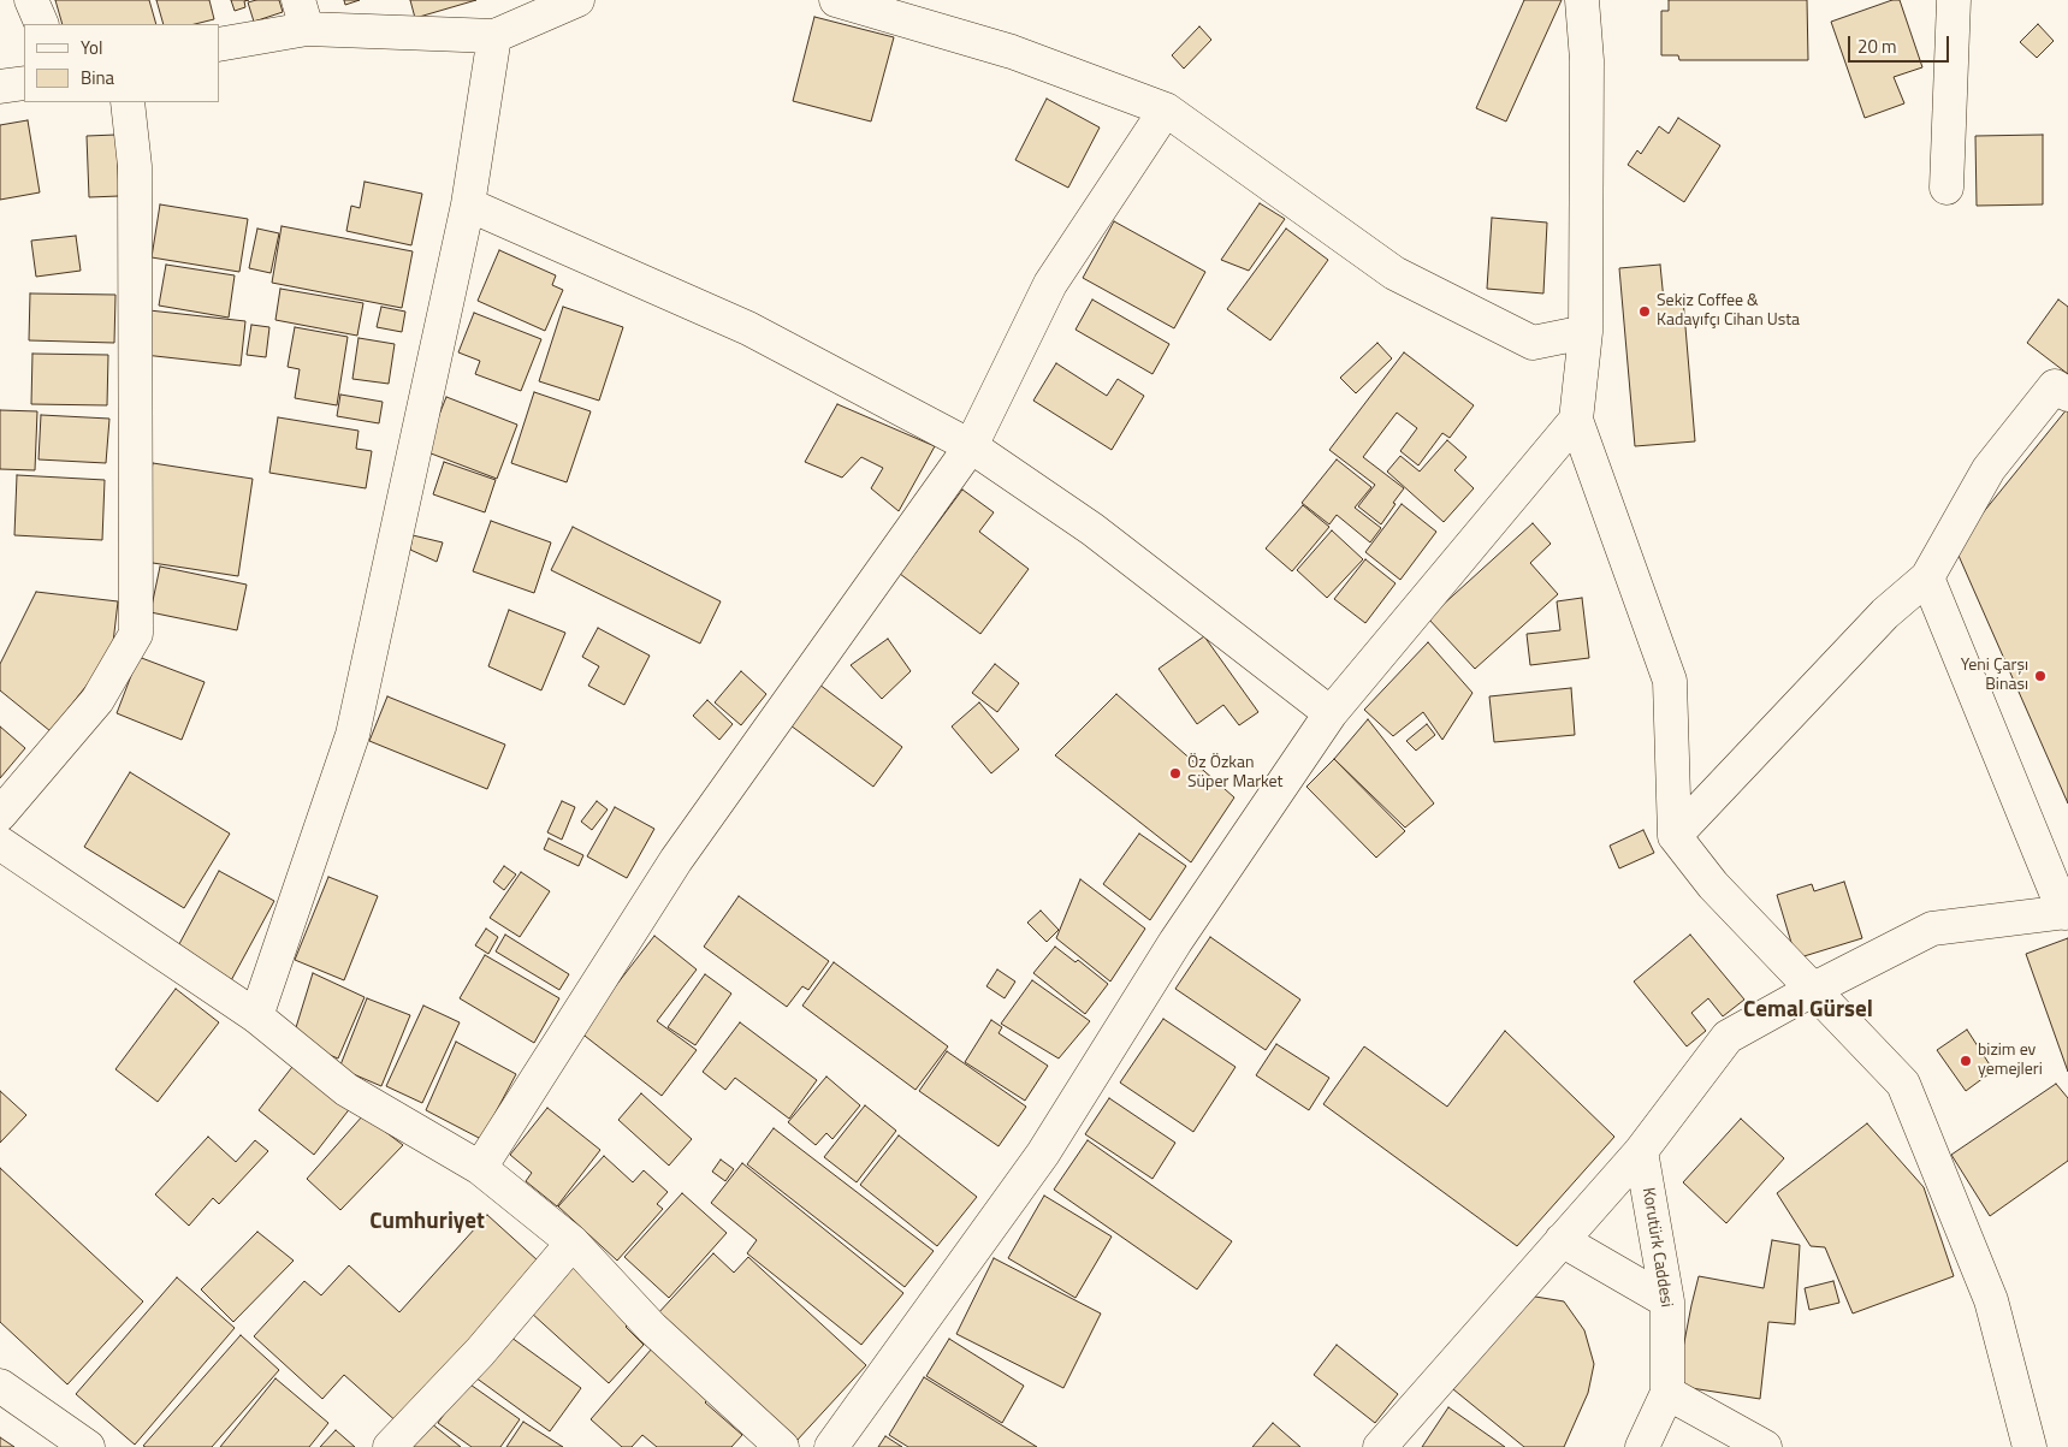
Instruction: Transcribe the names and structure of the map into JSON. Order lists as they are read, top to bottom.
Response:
{
  "streets": {
    "street": ["Korutürk Caddesi"]
  },
  "districts": ["Cemal Gürsel", "Cumhuriyet"],
  "places": [
    "Sekiz Coffee & Kadayıfçı Cihan Usta",
    "Yeni Çarşı Binası",
    "Öz Özkan Süper Market",
    "bizim ev yemejleri"
  ],
  "legend": ["Yol", "Bina"],
  "scale_bar": "20 m"
}
